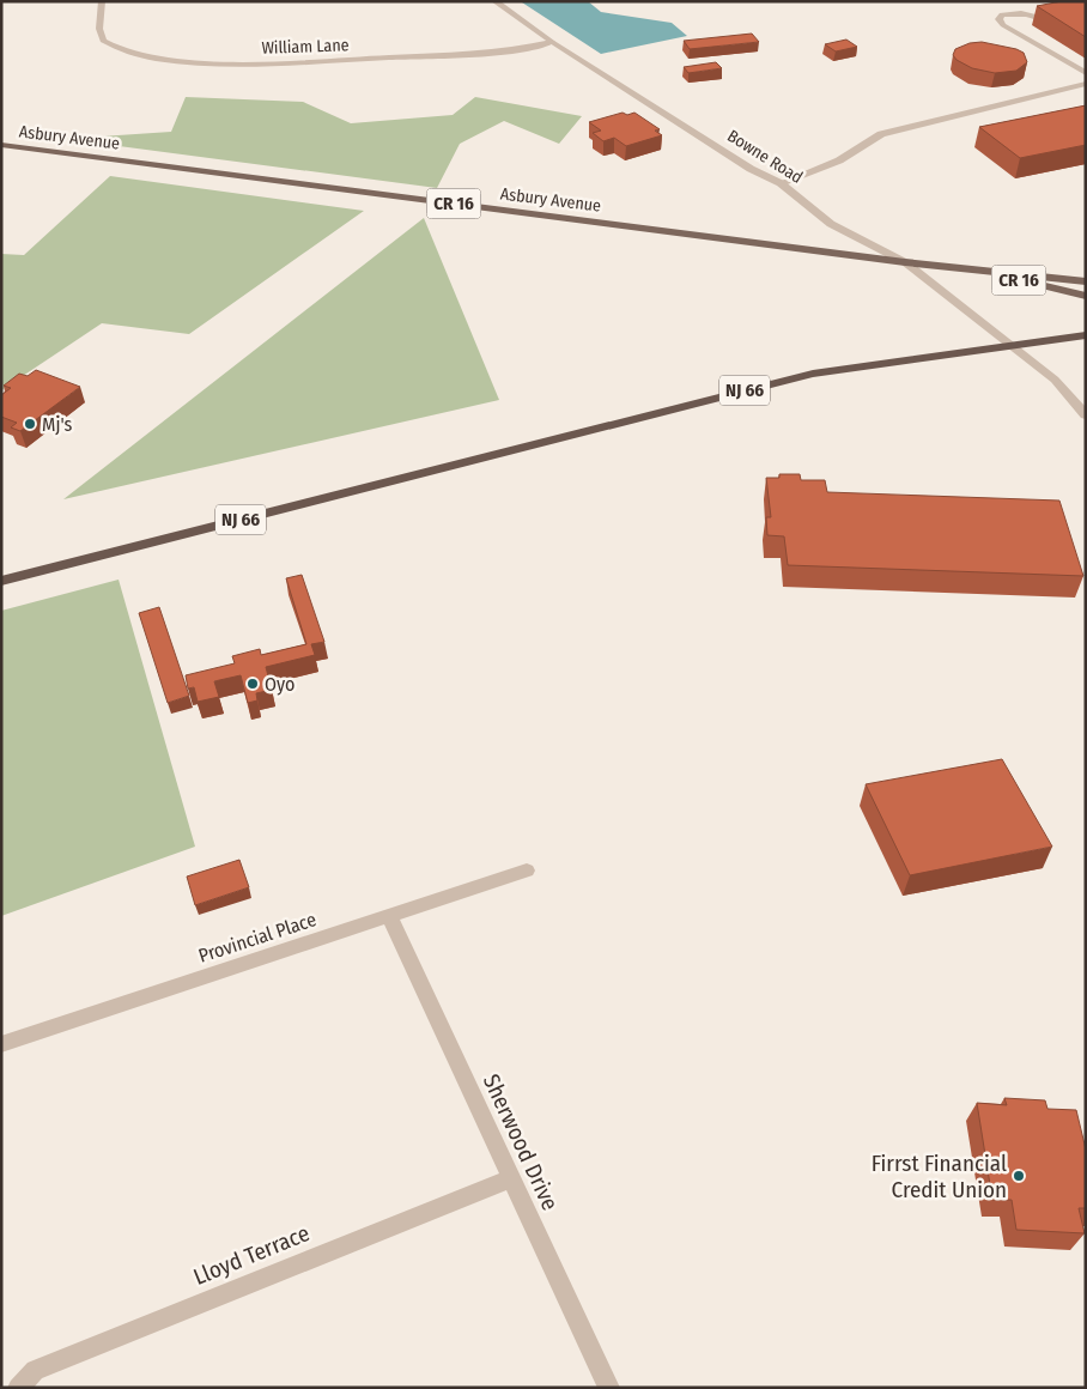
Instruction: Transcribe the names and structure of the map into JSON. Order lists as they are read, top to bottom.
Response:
{
  "streets": {
    "highway": ["NJ 66"],
    "main road": ["Asbury Avenue", "CR 16"],
    "street": [
      "William Lane",
      "Bowne Road",
      "Provincial Place",
      "Sherwood Drive",
      "Lloyd Terrace"
    ]
  },
  "crossings": [
    ["William Lane", "Bowne Road"],
    ["Asbury Avenue", "Bowne Road"],
    ["Bowne Road", "NJ 66"],
    ["Provincial Place", "Sherwood Drive"],
    ["Sherwood Drive", "Lloyd Terrace"]
  ],
  "places": ["Mj's", "Oyo", "Firrst Financial Credit Union"]
}
